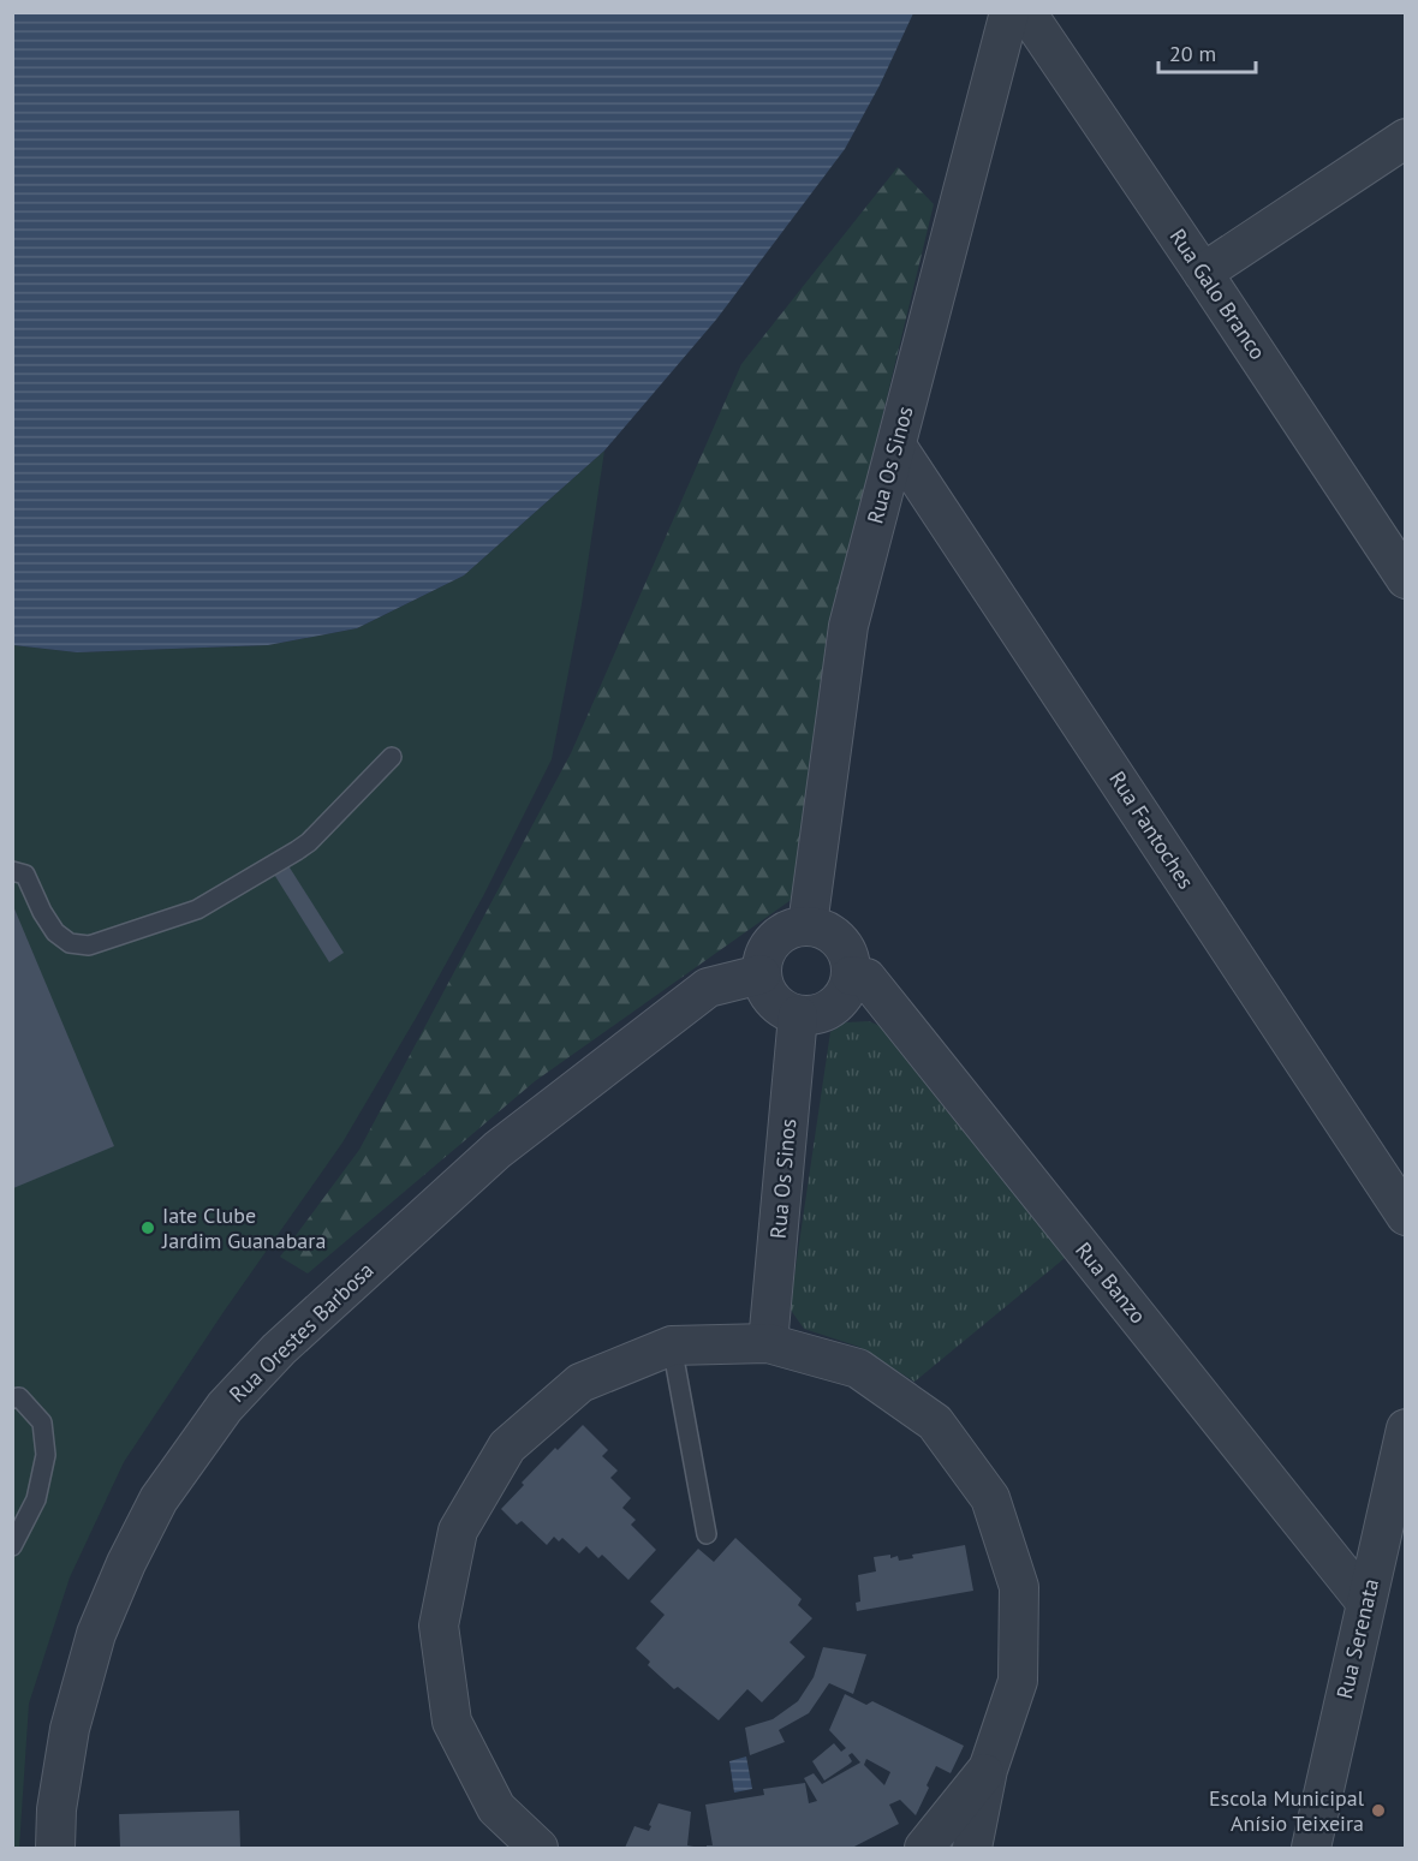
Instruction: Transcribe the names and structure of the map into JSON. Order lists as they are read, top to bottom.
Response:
{
  "streets": {
    "street": [
      "Rua Galo Branco",
      "Rua Os Sinos",
      "Rua Fantoches",
      "Rua Banzo",
      "Rua Orestes Barbosa",
      "Rua Serenata"
    ]
  },
  "crossings": [
    ["Rua Os Sinos", "Rua Fantoches"],
    ["Rua Os Sinos", "Rua Banzo"],
    ["Rua Os Sinos", "Rua Orestes Barbosa"],
    ["Rua Banzo", "Rua Orestes Barbosa"],
    ["Rua Banzo", "Rua Serenata"]
  ],
  "places": ["Iate Clube Jardim Guanabara", "Escola Municipal Anísio Teixeira"],
  "scale_bar": "20 m"
}
